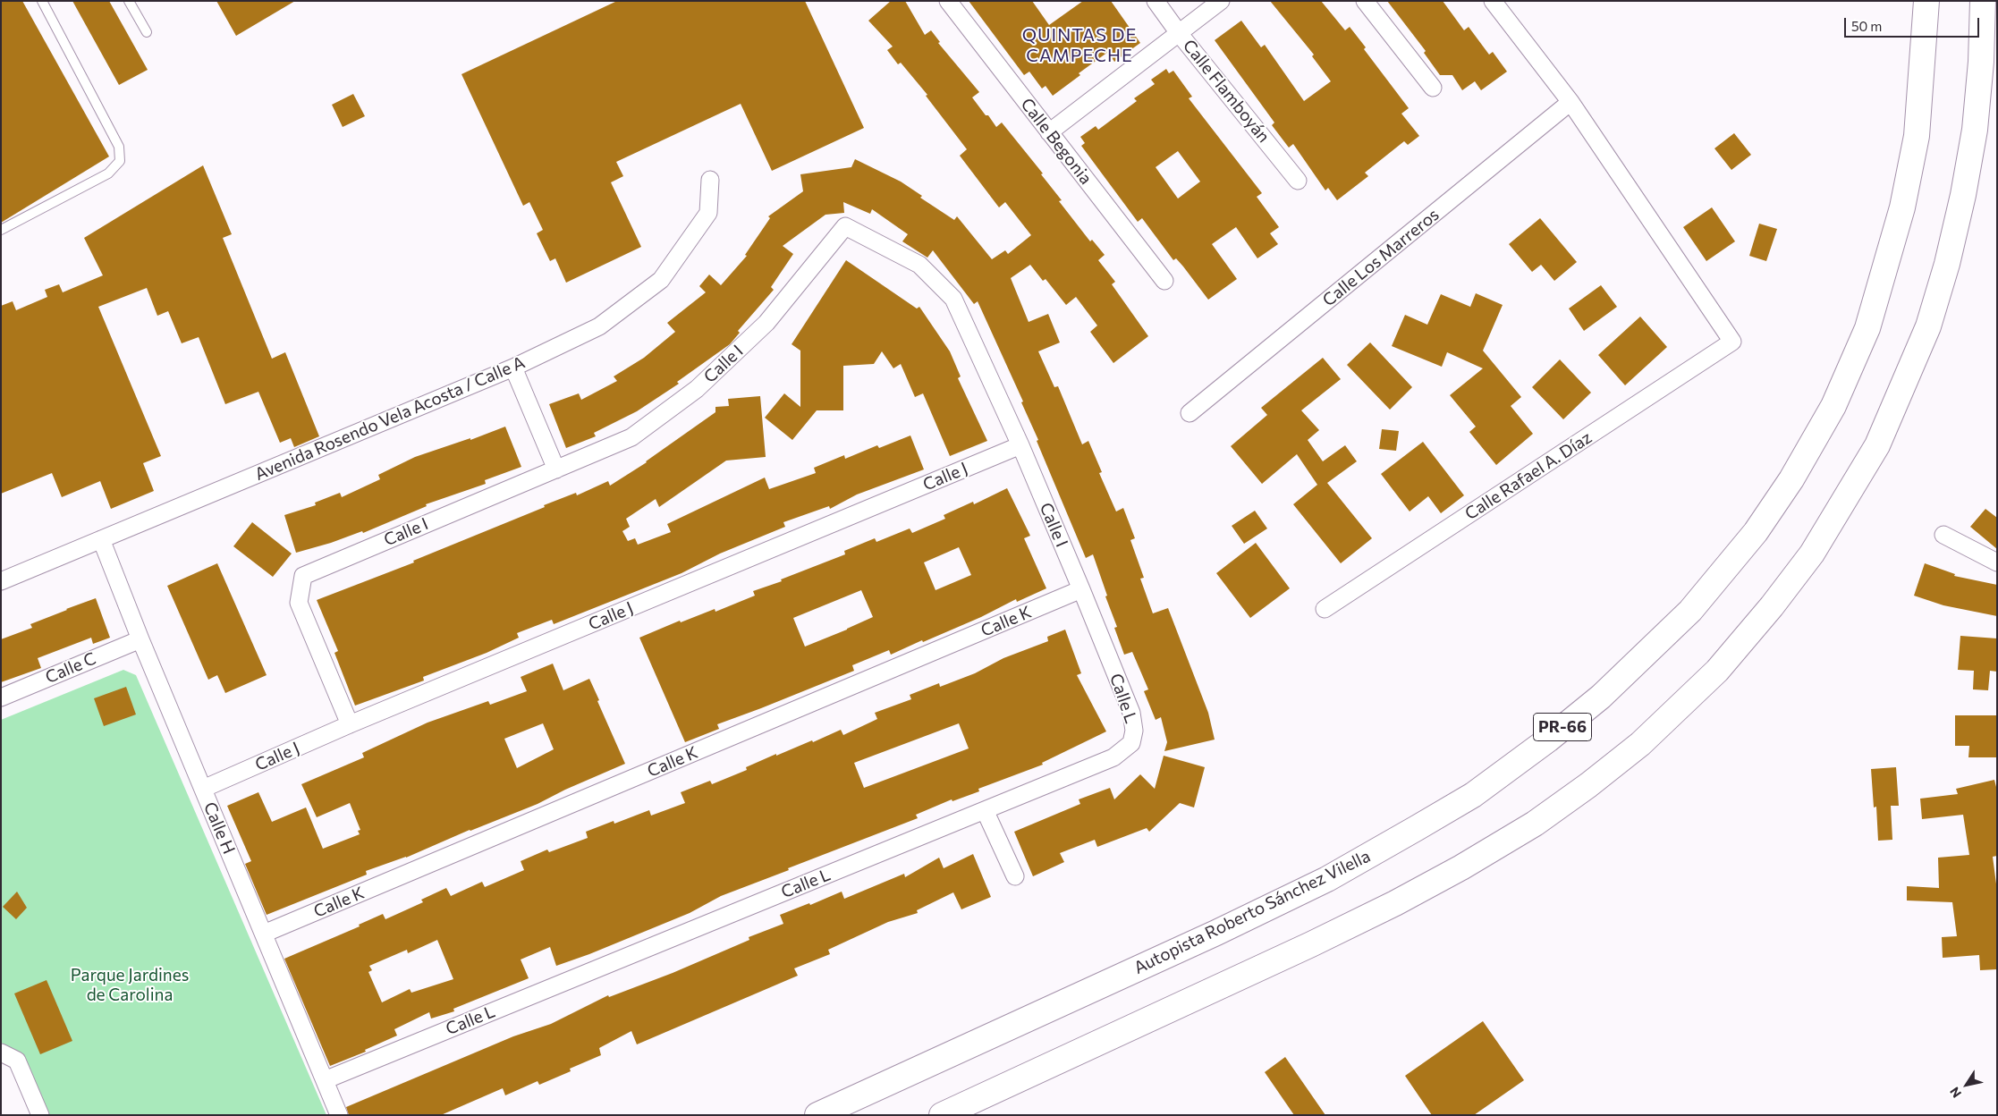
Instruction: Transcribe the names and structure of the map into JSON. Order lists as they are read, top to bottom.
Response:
{
  "streets": {
    "highway": ["PR-66", "Autopista Roberto Sánchez Vilella"],
    "street": [
      "Calle Flamboyán",
      "Calle Begonia",
      "Calle Los Marreros",
      "Calle I",
      "Avenida Rosendo Vela Acosta / Calle A",
      "Calle Rafael A. Díaz",
      "Calle J",
      "Calle K",
      "Calle C",
      "Calle L",
      "Calle H"
    ]
  },
  "crossings": [
    ["Calle Los Marreros", "Calle Rafael A. Díaz"],
    ["Calle I", "Calle J"],
    ["Calle I", "Calle K"],
    ["Calle I", "Calle L"],
    ["Avenida Rosendo Vela Acosta / Calle A", "Calle H"],
    ["Calle J", "Calle H"],
    ["Calle K", "Calle L"],
    ["Calle K", "Calle H"],
    ["Calle C", "Calle H"],
    ["Calle L", "Calle H"]
  ],
  "districts": ["QUINTAS DE CAMPECHE"],
  "parks": ["Parque Jardines de Carolina"],
  "scale_bar": "50 m",
  "north": "bottom left"
}
